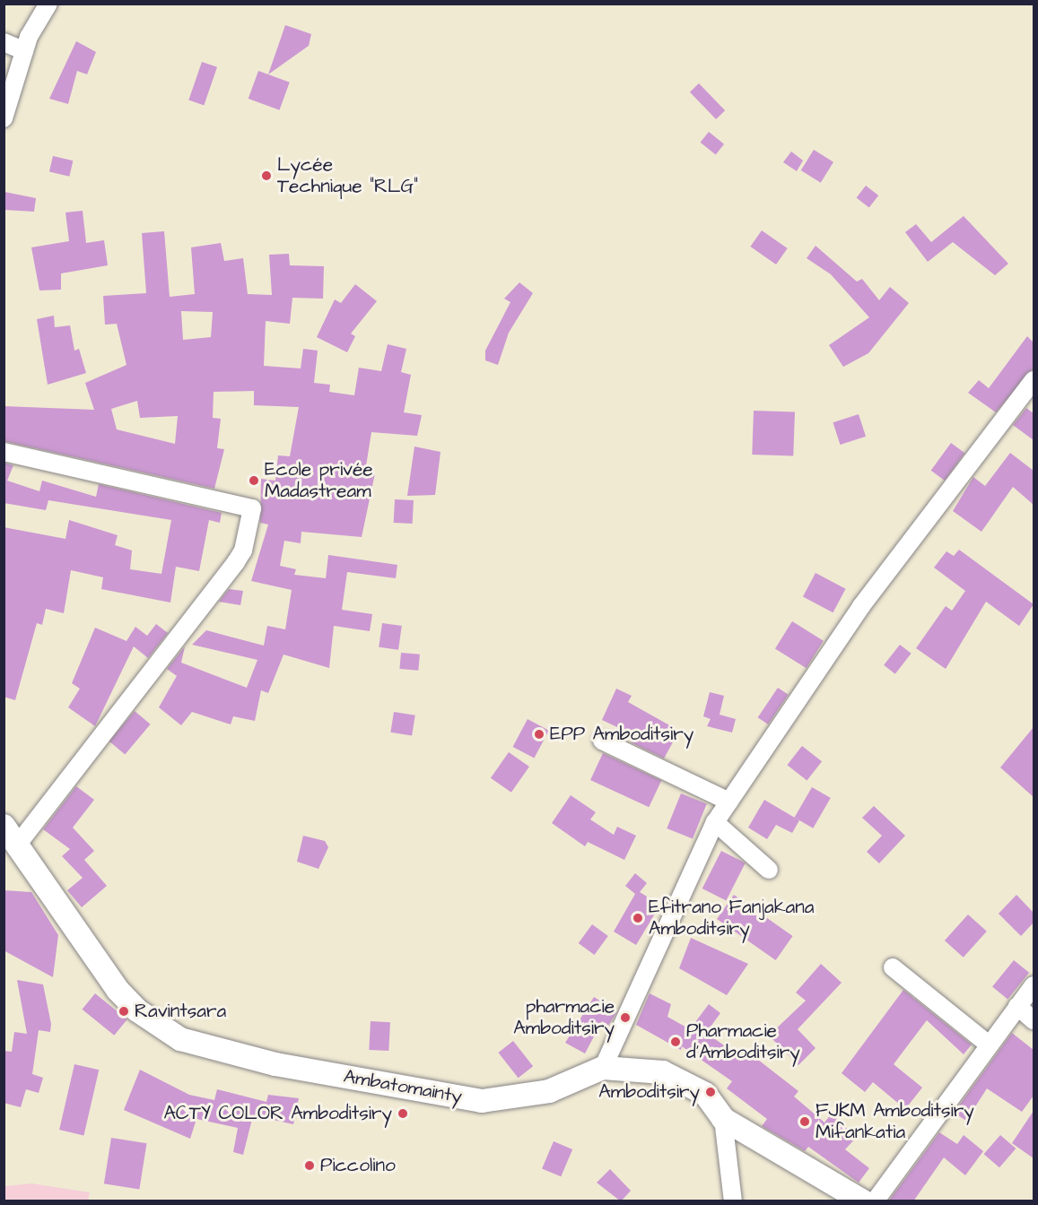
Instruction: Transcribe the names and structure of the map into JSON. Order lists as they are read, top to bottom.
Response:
{
  "streets": {
    "main road": ["Ambatomainty"]
  },
  "places": [
    "Lycée Technique \"RLG\"",
    "Ecole privée Madastream",
    "EPP Amboditsiry",
    "Efitrano Fanjakana Amboditsiry",
    "Ravintsara",
    "pharmacie Amboditsiry",
    "Pharmacie d'Amboditsiry",
    "Amboditsiry",
    "ACTY COLOR Amboditsiry",
    "FJKM Amboditsiry Mifankatia",
    "Piccolino"
  ]
}
